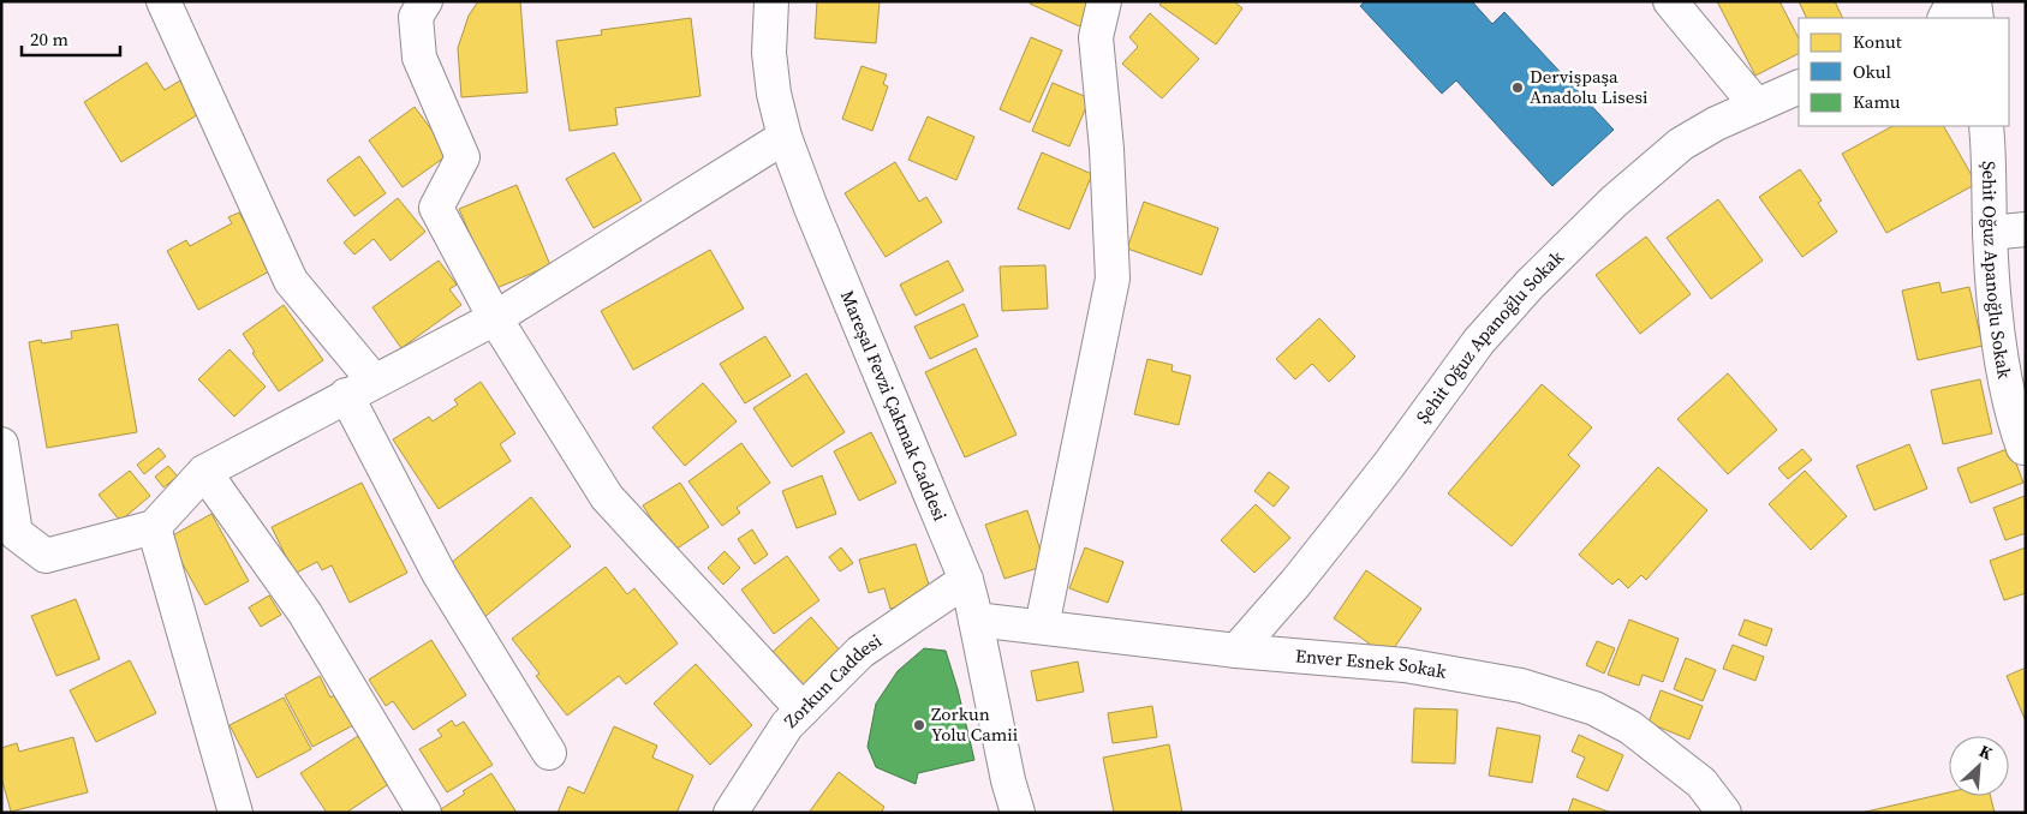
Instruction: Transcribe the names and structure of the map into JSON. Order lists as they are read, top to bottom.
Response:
{
  "streets": {
    "street": [
      "Şehit Oğuz Apanoğlu Sokak",
      "Mareşal Fevzi Çakmak Caddesi",
      "Enver Esnek Sokak",
      "Zorkun Caddesi"
    ]
  },
  "crossings": [
    ["Şehit Oğuz Apanoğlu Sokak", "Enver Esnek Sokak"],
    ["Mareşal Fevzi Çakmak Caddesi", "Enver Esnek Sokak"],
    ["Mareşal Fevzi Çakmak Caddesi", "Zorkun Caddesi"]
  ],
  "places": ["Dervişpaşa Anadolu Lisesi", "Zorkun Yolu Camii"],
  "legend": ["Konut", "Okul", "Kamu"],
  "scale_bar": "20 m",
  "north": "top right"
}
